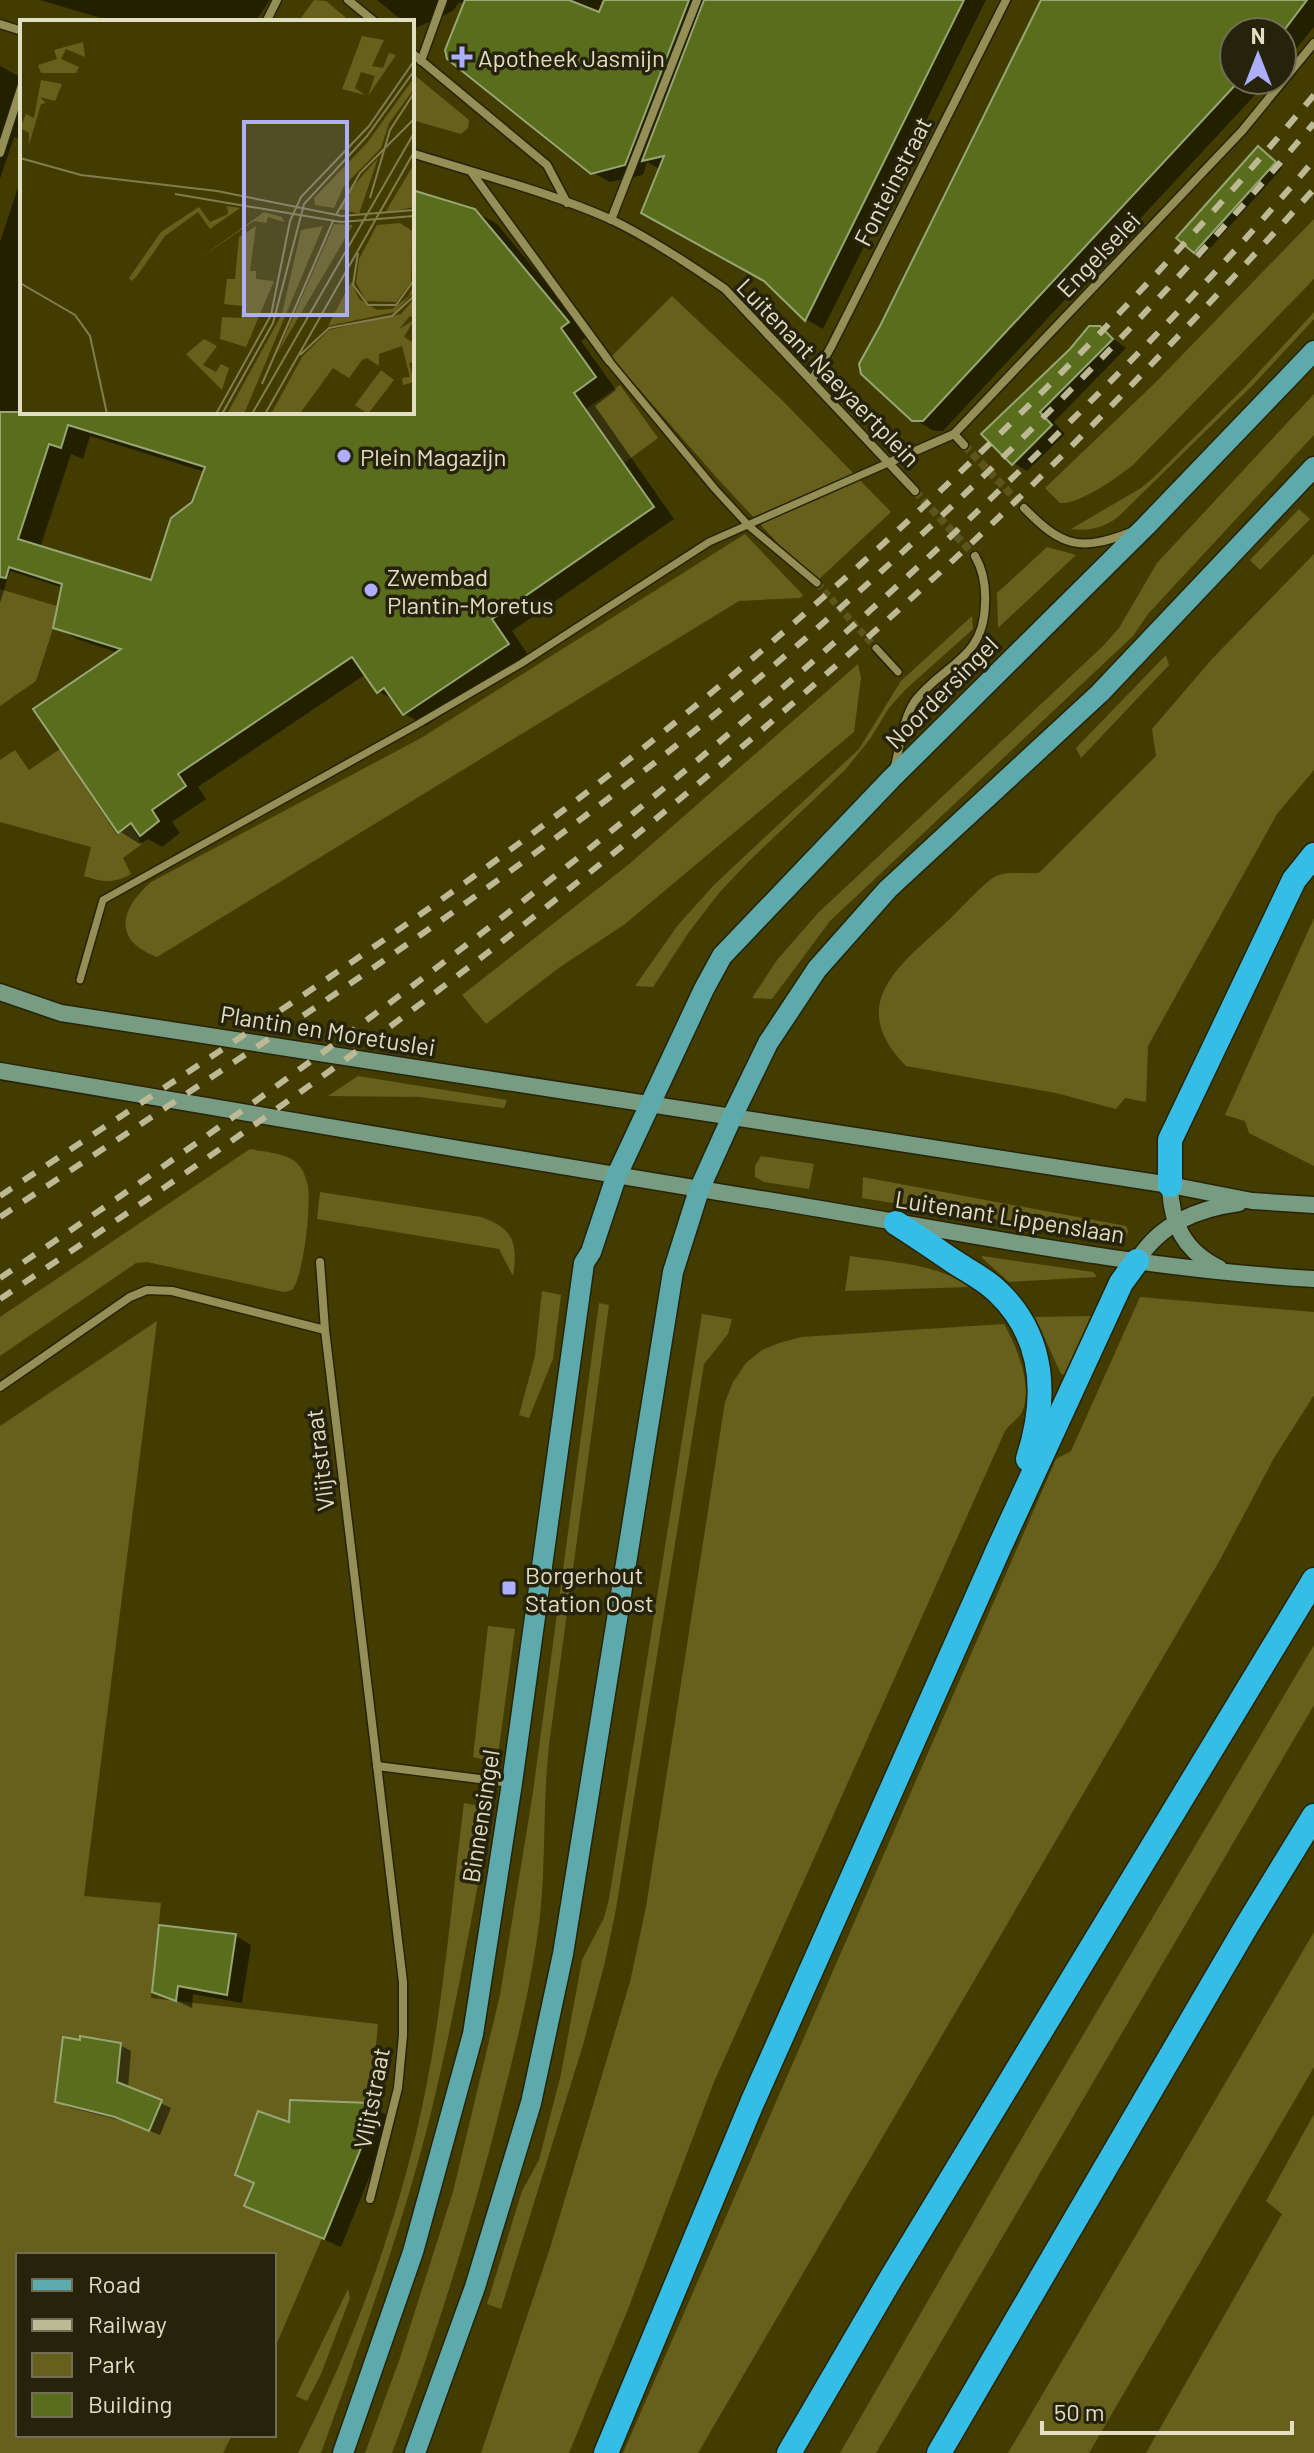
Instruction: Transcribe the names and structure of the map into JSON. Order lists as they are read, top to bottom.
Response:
{
  "streets": {
    "main road": [
      "Noordersingel",
      "Plantin en Moretuslei",
      "Luitenant Lippenslaan",
      "Binnensingel"
    ],
    "street": [
      "Fonteinstraat",
      "Engelselei",
      "Luitenant Naeyaertplein",
      "Vlijtstraat"
    ]
  },
  "crossings": [
    ["Fonteinstraat", "Luitenant Naeyaertplein"],
    ["Engelselei", "Luitenant Naeyaertplein"],
    ["Noordersingel", "Plantin en Moretuslei"],
    ["Noordersingel", "Luitenant Lippenslaan"],
    ["Noordersingel", "Binnensingel"],
    ["Luitenant Lippenslaan", "Binnensingel"]
  ],
  "places": {
    "health": ["Apotheek Jasmijn"],
    "other": ["Plein Magazijn", "Zwembad Plantin-Moretus"],
    "transit": ["Borgerhout Station Oost"]
  },
  "legend": [
    "Road",
    "Railway",
    "Park",
    "Building"
  ],
  "scale_bar": "50 m",
  "north": "top"
}
